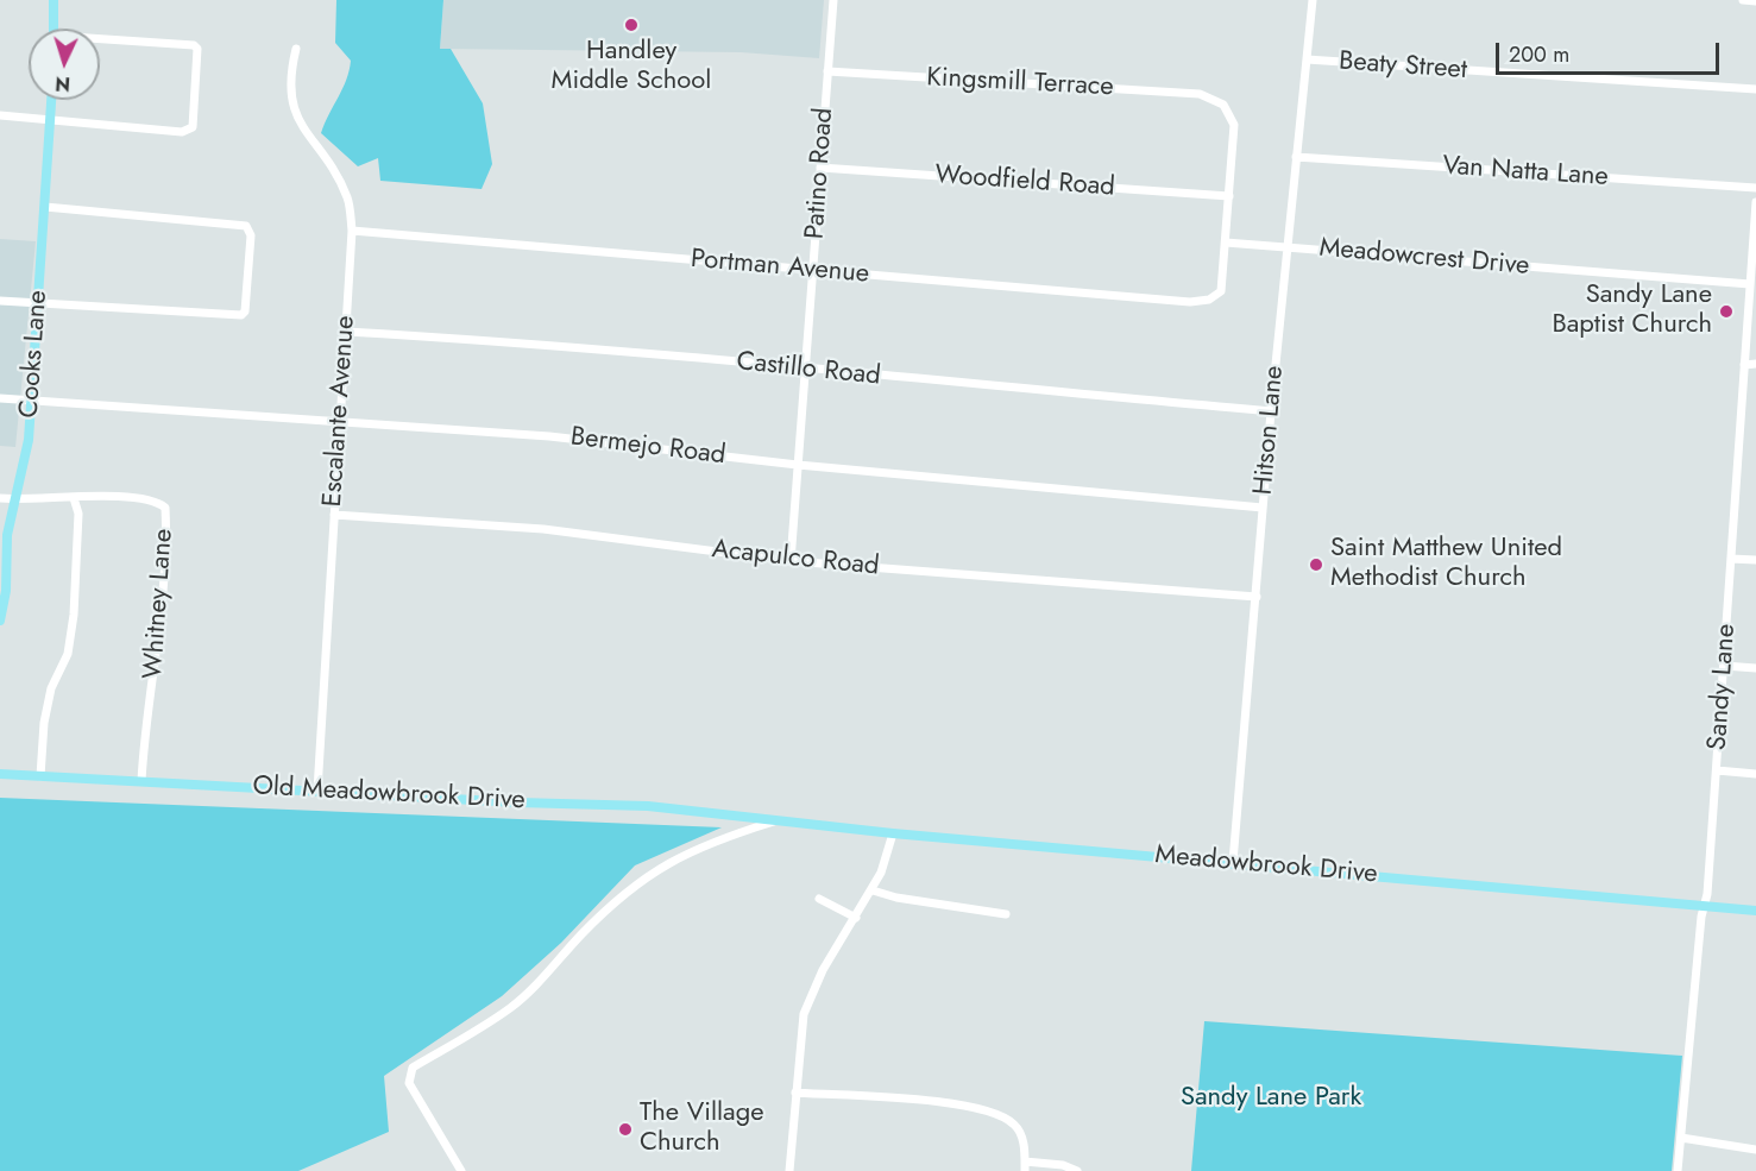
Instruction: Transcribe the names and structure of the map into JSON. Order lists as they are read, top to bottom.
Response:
{
  "streets": {
    "main road": ["Cooks Lane", "Old Meadowbrook Drive", "Meadowbrook Drive"],
    "street": [
      "Beaty Street",
      "Kingsmill Terrace",
      "Van Natta Lane",
      "Patino Road",
      "Woodfield Road",
      "Meadowcrest Drive",
      "Portman Avenue",
      "Castillo Road",
      "Escalante Avenue",
      "Hitson Lane",
      "Bermejo Road",
      "Acapulco Road",
      "Whitney Lane",
      "Sandy Lane"
    ]
  },
  "crossings": [
    ["Beaty Street", "Hitson Lane"],
    ["Kingsmill Terrace", "Patino Road"],
    ["Kingsmill Terrace", "Woodfield Road"],
    ["Van Natta Lane", "Hitson Lane"],
    ["Patino Road", "Woodfield Road"],
    ["Patino Road", "Portman Avenue"],
    ["Patino Road", "Castillo Road"],
    ["Patino Road", "Bermejo Road"],
    ["Patino Road", "Acapulco Road"],
    ["Meadowcrest Drive", "Portman Avenue"],
    ["Meadowcrest Drive", "Hitson Lane"],
    ["Meadowcrest Drive", "Sandy Lane"],
    ["Portman Avenue", "Escalante Avenue"],
    ["Cooks Lane", "Bermejo Road"],
    ["Cooks Lane", "Whitney Lane"],
    ["Castillo Road", "Escalante Avenue"],
    ["Castillo Road", "Hitson Lane"],
    ["Escalante Avenue", "Bermejo Road"],
    ["Escalante Avenue", "Acapulco Road"],
    ["Escalante Avenue", "Old Meadowbrook Drive"],
    ["Hitson Lane", "Bermejo Road"],
    ["Hitson Lane", "Acapulco Road"],
    ["Hitson Lane", "Meadowbrook Drive"],
    ["Whitney Lane", "Old Meadowbrook Drive"],
    ["Sandy Lane", "Meadowbrook Drive"],
    ["Old Meadowbrook Drive", "Meadowbrook Drive"]
  ],
  "parks": ["Sandy Lane Park"],
  "places": [
    "Handley Middle School",
    "Sandy Lane Baptist Church",
    "Saint Matthew United Methodist Church",
    "The Village Church"
  ],
  "scale_bar": "200 m",
  "north": "bottom"
}
